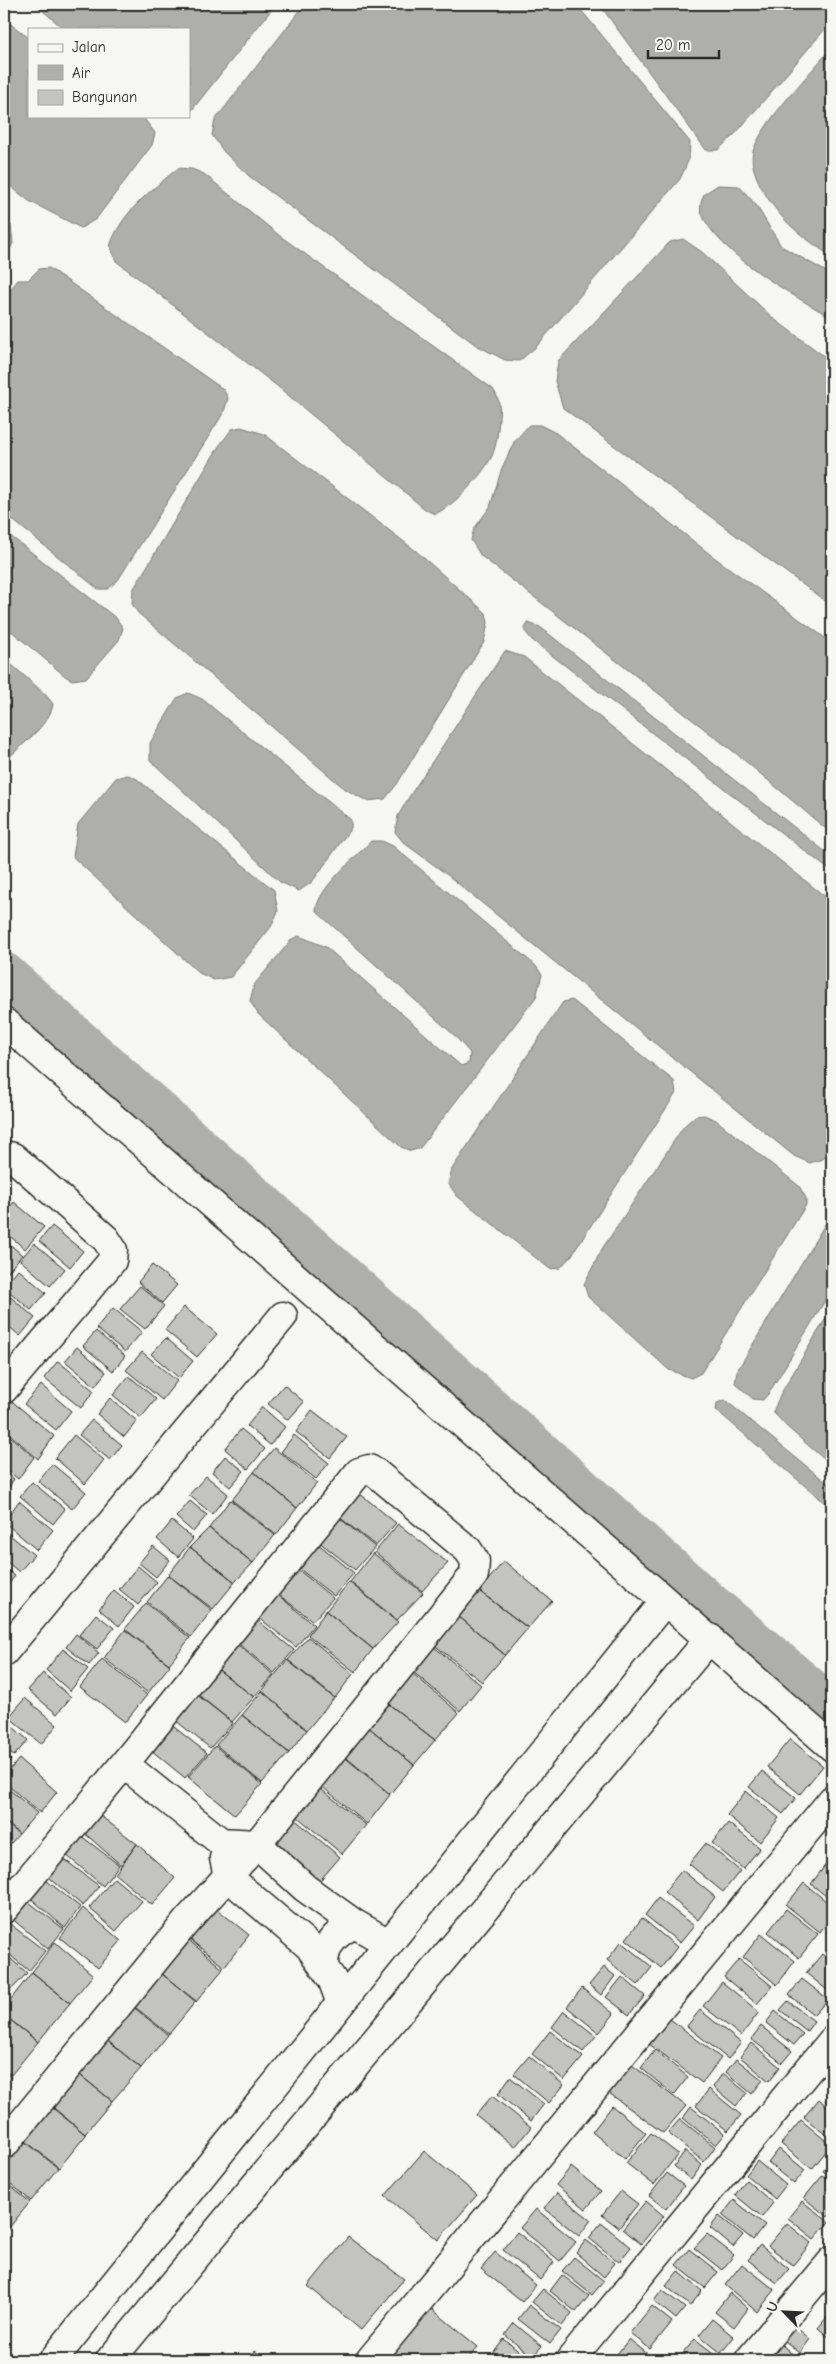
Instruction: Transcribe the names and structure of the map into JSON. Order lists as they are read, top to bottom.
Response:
{
  "legend": ["Jalan", "Air", "Bangunan"],
  "scale_bar": "20 m",
  "north": "top left"
}
